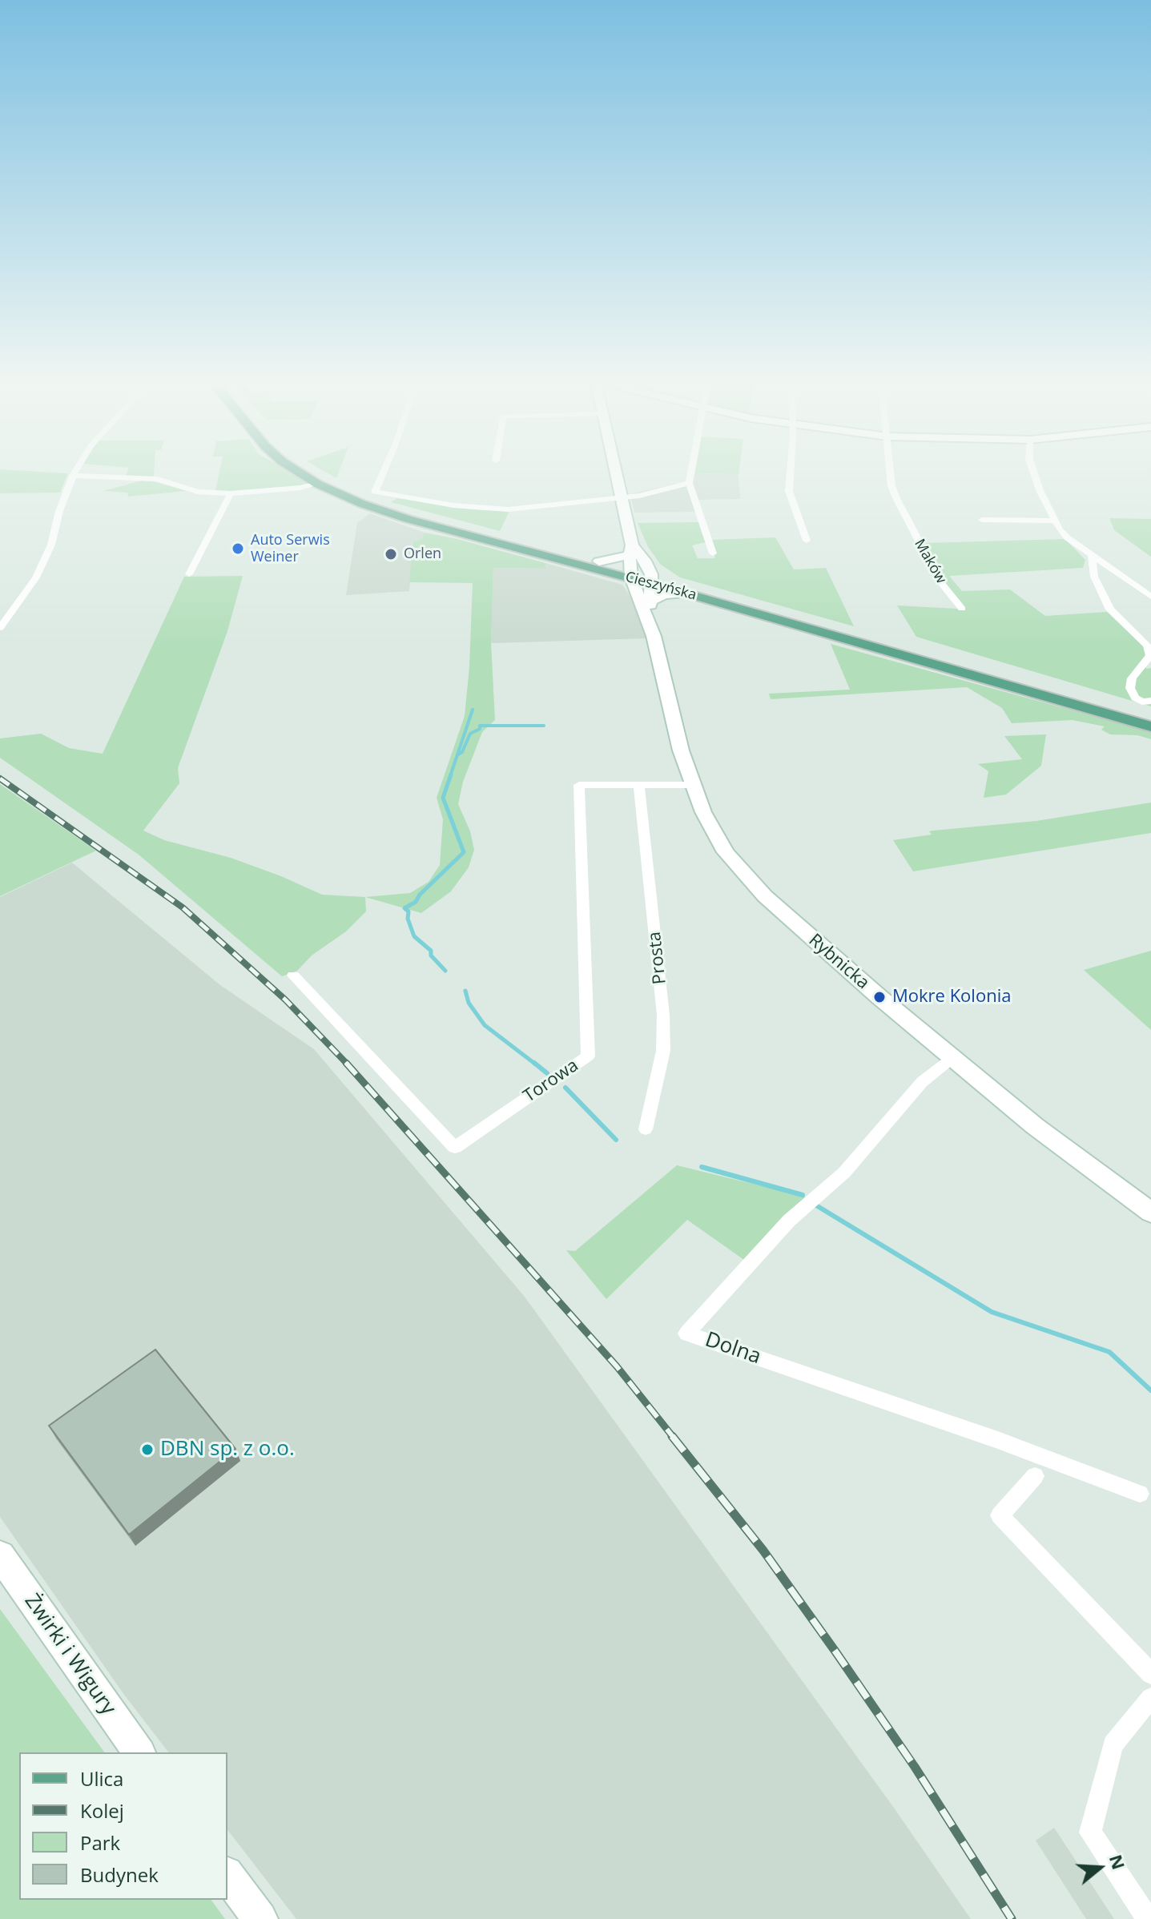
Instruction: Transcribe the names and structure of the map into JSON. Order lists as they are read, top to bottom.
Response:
{
  "streets": {
    "main road": ["Cieszyńska"],
    "street": [
      "Maków",
      "Prosta",
      "Rybnicka",
      "Torowa",
      "Dolna",
      "Żwirki i Wigury"
    ]
  },
  "crossings": [
    ["Cieszyńska", "Rybnicka"],
    ["Prosta", "Torowa"],
    ["Rybnicka", "Torowa"],
    ["Rybnicka", "Dolna"]
  ],
  "places": [
    "Auto Serwis Weiner",
    "Orlen",
    "Mokre Kolonia",
    "DBN sp. z o.o."
  ],
  "legend": [
    "Ulica",
    "Kolej",
    "Park",
    "Budynek"
  ],
  "north": "right"
}
